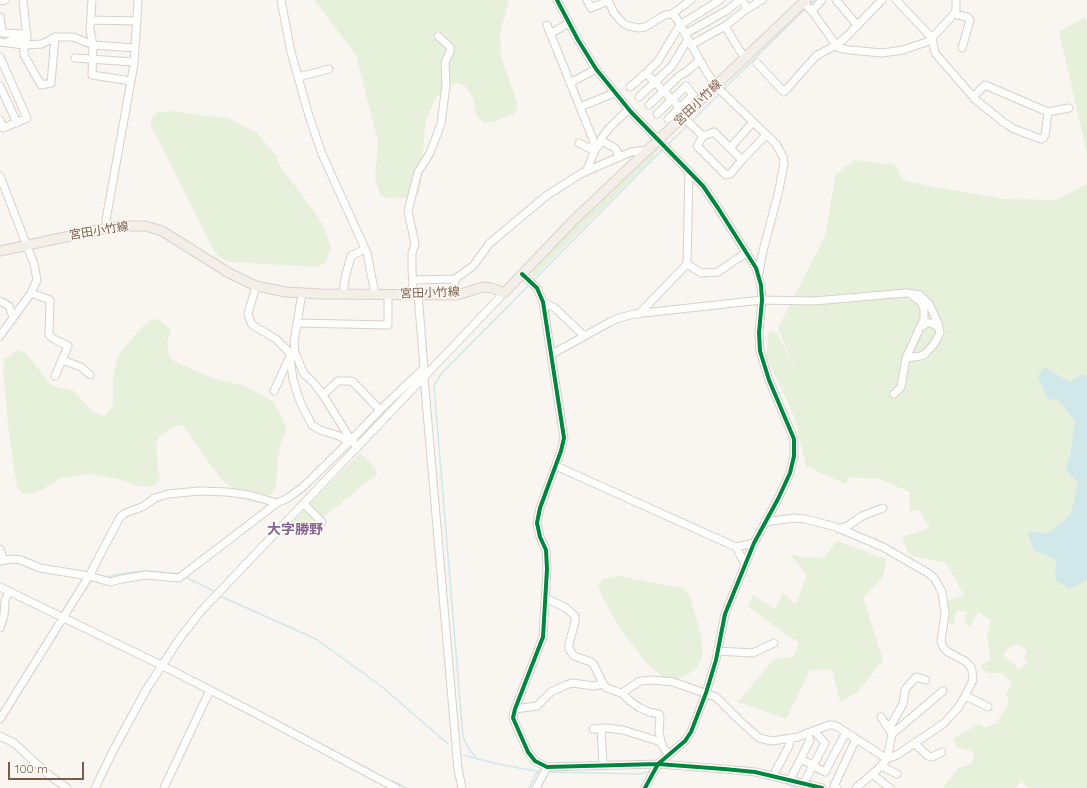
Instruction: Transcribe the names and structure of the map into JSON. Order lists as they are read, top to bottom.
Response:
{
  "streets": {
    "main road": ["宮田小竹線"]
  },
  "districts": ["大字勝野"],
  "scale_bar": "100 m"
}
